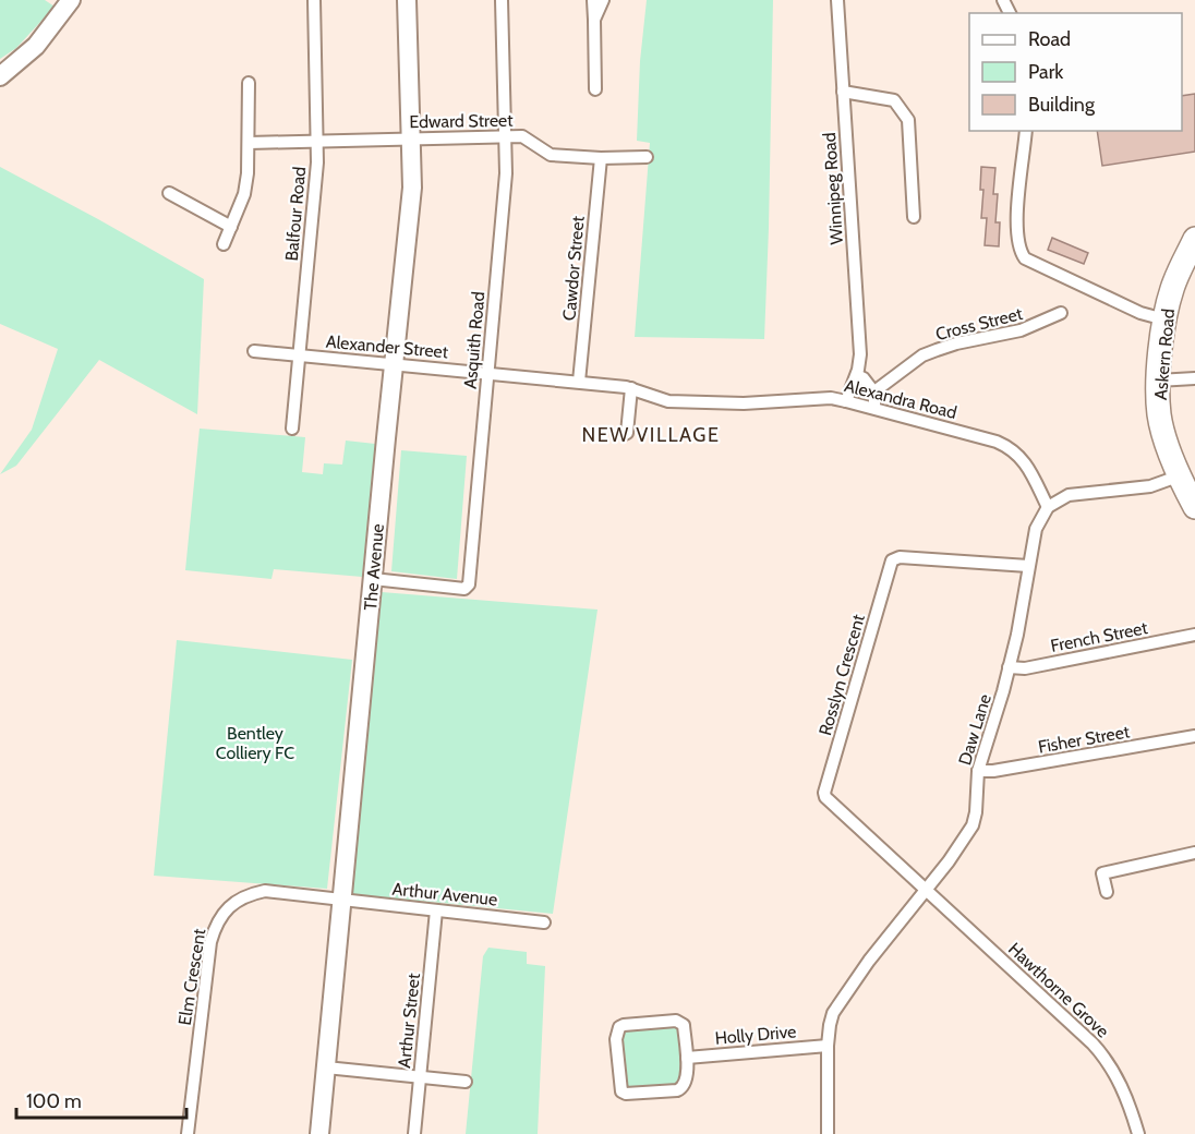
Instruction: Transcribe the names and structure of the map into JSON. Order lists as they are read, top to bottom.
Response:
{
  "streets": {
    "highway": ["Askern Road"],
    "street": [
      "Edward Street",
      "Winnipeg Road",
      "Balfour Road",
      "Cawdor Street",
      "Cross Street",
      "Asquith Road",
      "Alexander Street",
      "Alexandra Road",
      "The Avenue",
      "French Street",
      "Rosslyn Crescent",
      "Daw Lane",
      "Fisher Street",
      "Arthur Avenue",
      "Elm Crescent",
      "Hawthorne Grove",
      "Arthur Street",
      "Holly Drive"
    ]
  },
  "crossings": [
    ["Edward Street", "Balfour Road"],
    ["Edward Street", "Cawdor Street"],
    ["Edward Street", "Asquith Road"],
    ["Edward Street", "The Avenue"],
    ["Winnipeg Road", "Alexandra Road"],
    ["Balfour Road", "Alexander Street"],
    ["Cawdor Street", "Alexander Street"],
    ["Asquith Road", "Alexander Street"],
    ["Asquith Road", "The Avenue"],
    ["Alexander Street", "Alexandra Road"],
    ["Alexander Street", "The Avenue"],
    ["Alexandra Road", "Daw Lane"],
    ["The Avenue", "Arthur Avenue"],
    ["The Avenue", "Elm Crescent"],
    ["French Street", "Daw Lane"],
    ["Rosslyn Crescent", "Daw Lane"],
    ["Rosslyn Crescent", "Hawthorne Grove"],
    ["Daw Lane", "Fisher Street"],
    ["Daw Lane", "Hawthorne Grove"],
    ["Daw Lane", "Holly Drive"],
    ["Arthur Avenue", "Elm Crescent"],
    ["Arthur Avenue", "Arthur Street"]
  ],
  "districts": ["NEW VILLAGE"],
  "parks": ["Bentley Colliery FC"],
  "legend": ["Road", "Park", "Building"],
  "scale_bar": "100 m"
}
